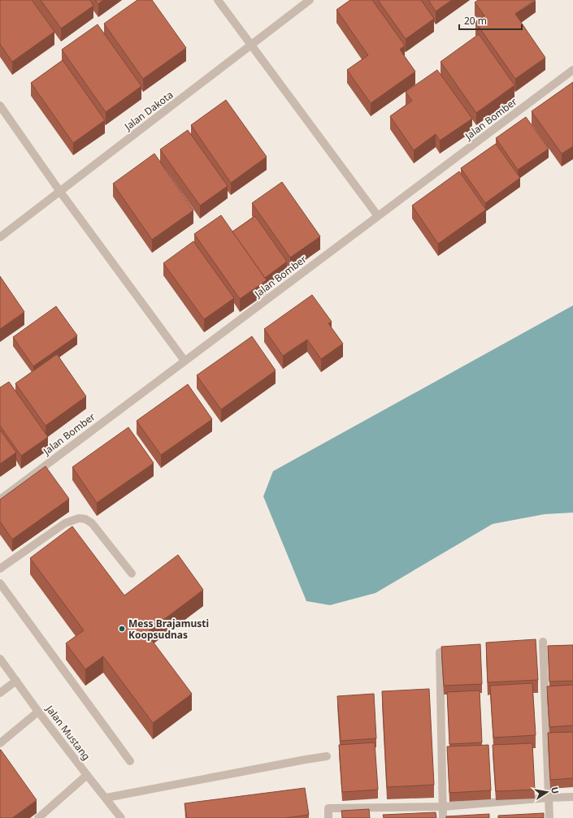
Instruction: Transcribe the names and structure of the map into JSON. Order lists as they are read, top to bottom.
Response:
{
  "streets": {
    "lane": ["Jalan Dakota", "Jalan Bomber", "Jalan Mustang"]
  },
  "places": ["Mess Brajamusti Koopsudnas"],
  "scale_bar": "20 m",
  "north": "right"
}
